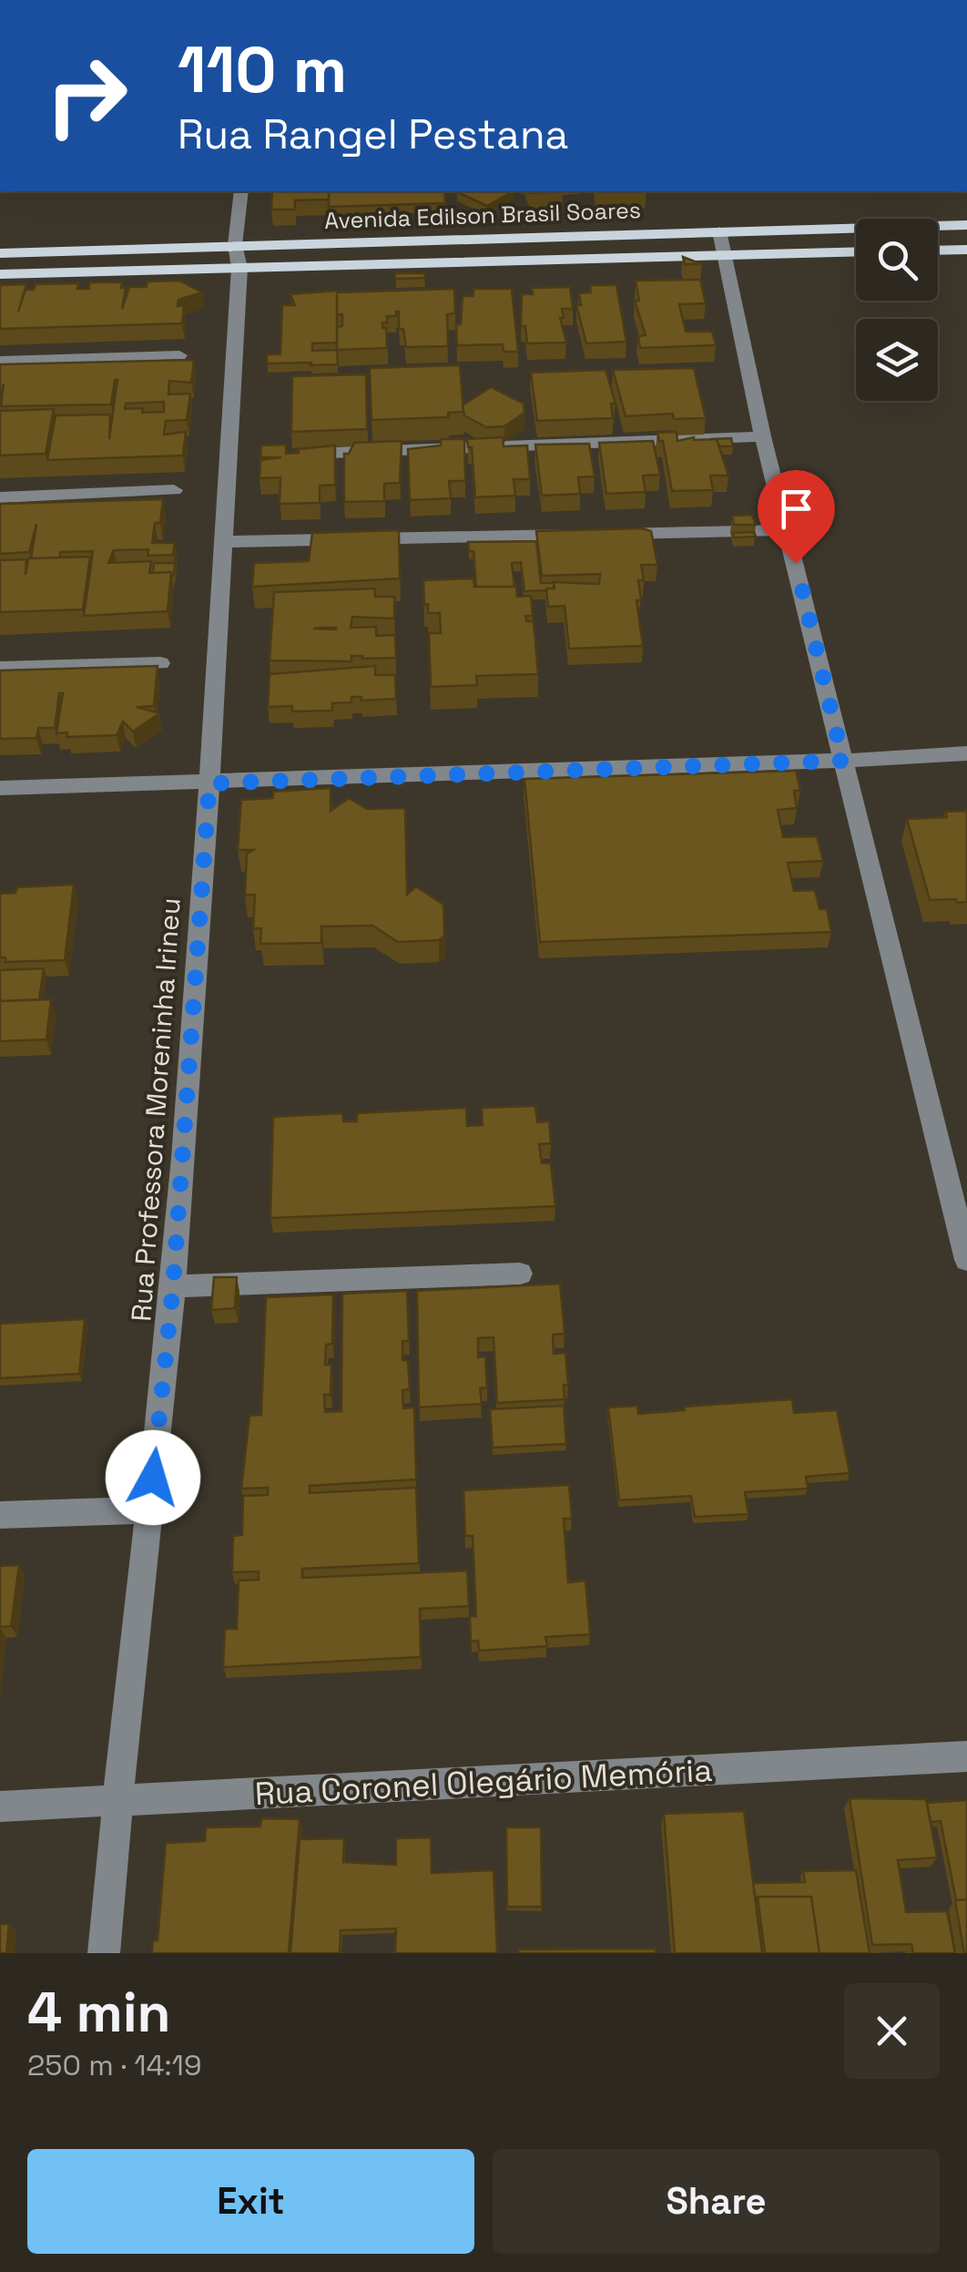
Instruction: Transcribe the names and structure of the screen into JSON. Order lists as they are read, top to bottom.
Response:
{
  "streets": {
    "main road": ["Avenida Edilson Brasil Soares"],
    "street": ["Rua Professora Moreninha Irineu", "Rua Coronel Olegário Memória"]
  },
  "crossings": [
    ["Avenida Edilson Brasil Soares", "Rua Professora Moreninha Irineu"],
    ["Rua Professora Moreninha Irineu", "Rua Coronel Olegário Memória"]
  ],
  "page": {
    "turn": ["110 m", "Rua Rangel Pestana"],
    "heading": ["4 min", "250 m · 14:19"],
    "buttons": ["Exit", "Share"]
  }
}
